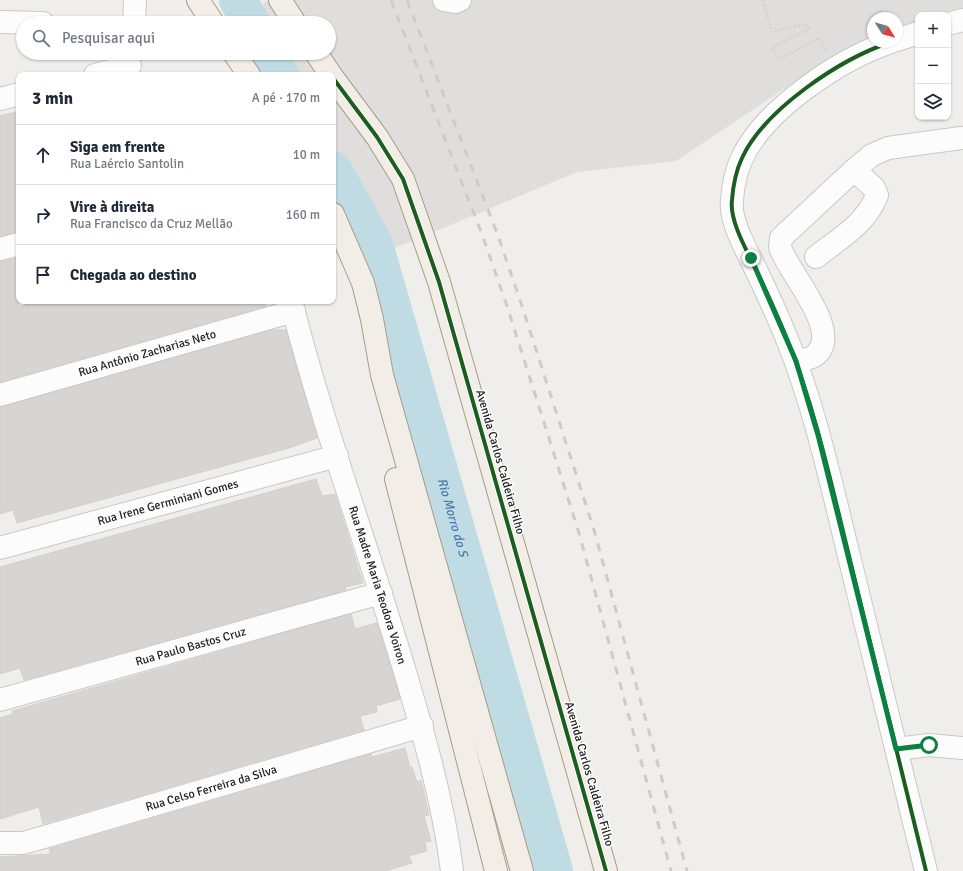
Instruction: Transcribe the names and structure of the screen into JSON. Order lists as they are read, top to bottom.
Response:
{
  "streets": {
    "main road": ["Avenida Carlos Caldeira Filho"],
    "street": [
      "Rua Antônio Zacharias Neto",
      "Rua Irene Germiniani Gomes",
      "Rua Madre Maria Teodora Voiron",
      "Rua Paulo Bastos Cruz",
      "Rua Celso Ferreira da Silva"
    ]
  },
  "crossings": [
    ["Rua Antônio Zacharias Neto", "Rua Madre Maria Teodora Voiron"],
    ["Rua Irene Germiniani Gomes", "Rua Madre Maria Teodora Voiron"],
    ["Rua Madre Maria Teodora Voiron", "Rua Paulo Bastos Cruz"],
    ["Rua Madre Maria Teodora Voiron", "Rua Celso Ferreira da Silva"]
  ],
  "water": ["Rio Morro do S"],
  "north": "bottom right",
  "page": {
    "map_buttons": ["+", "−"],
    "search": "Pesquisar aqui",
    "heading": ["3 min", "A pé · 170 m"],
    "list": [
      ["Siga em frente", "Rua Laércio Santolin", "10 m"],
      ["Vire à direita", "Rua Francisco da Cruz Mellão", "160 m"],
      "Chegada ao destino"
    ]
  }
}
